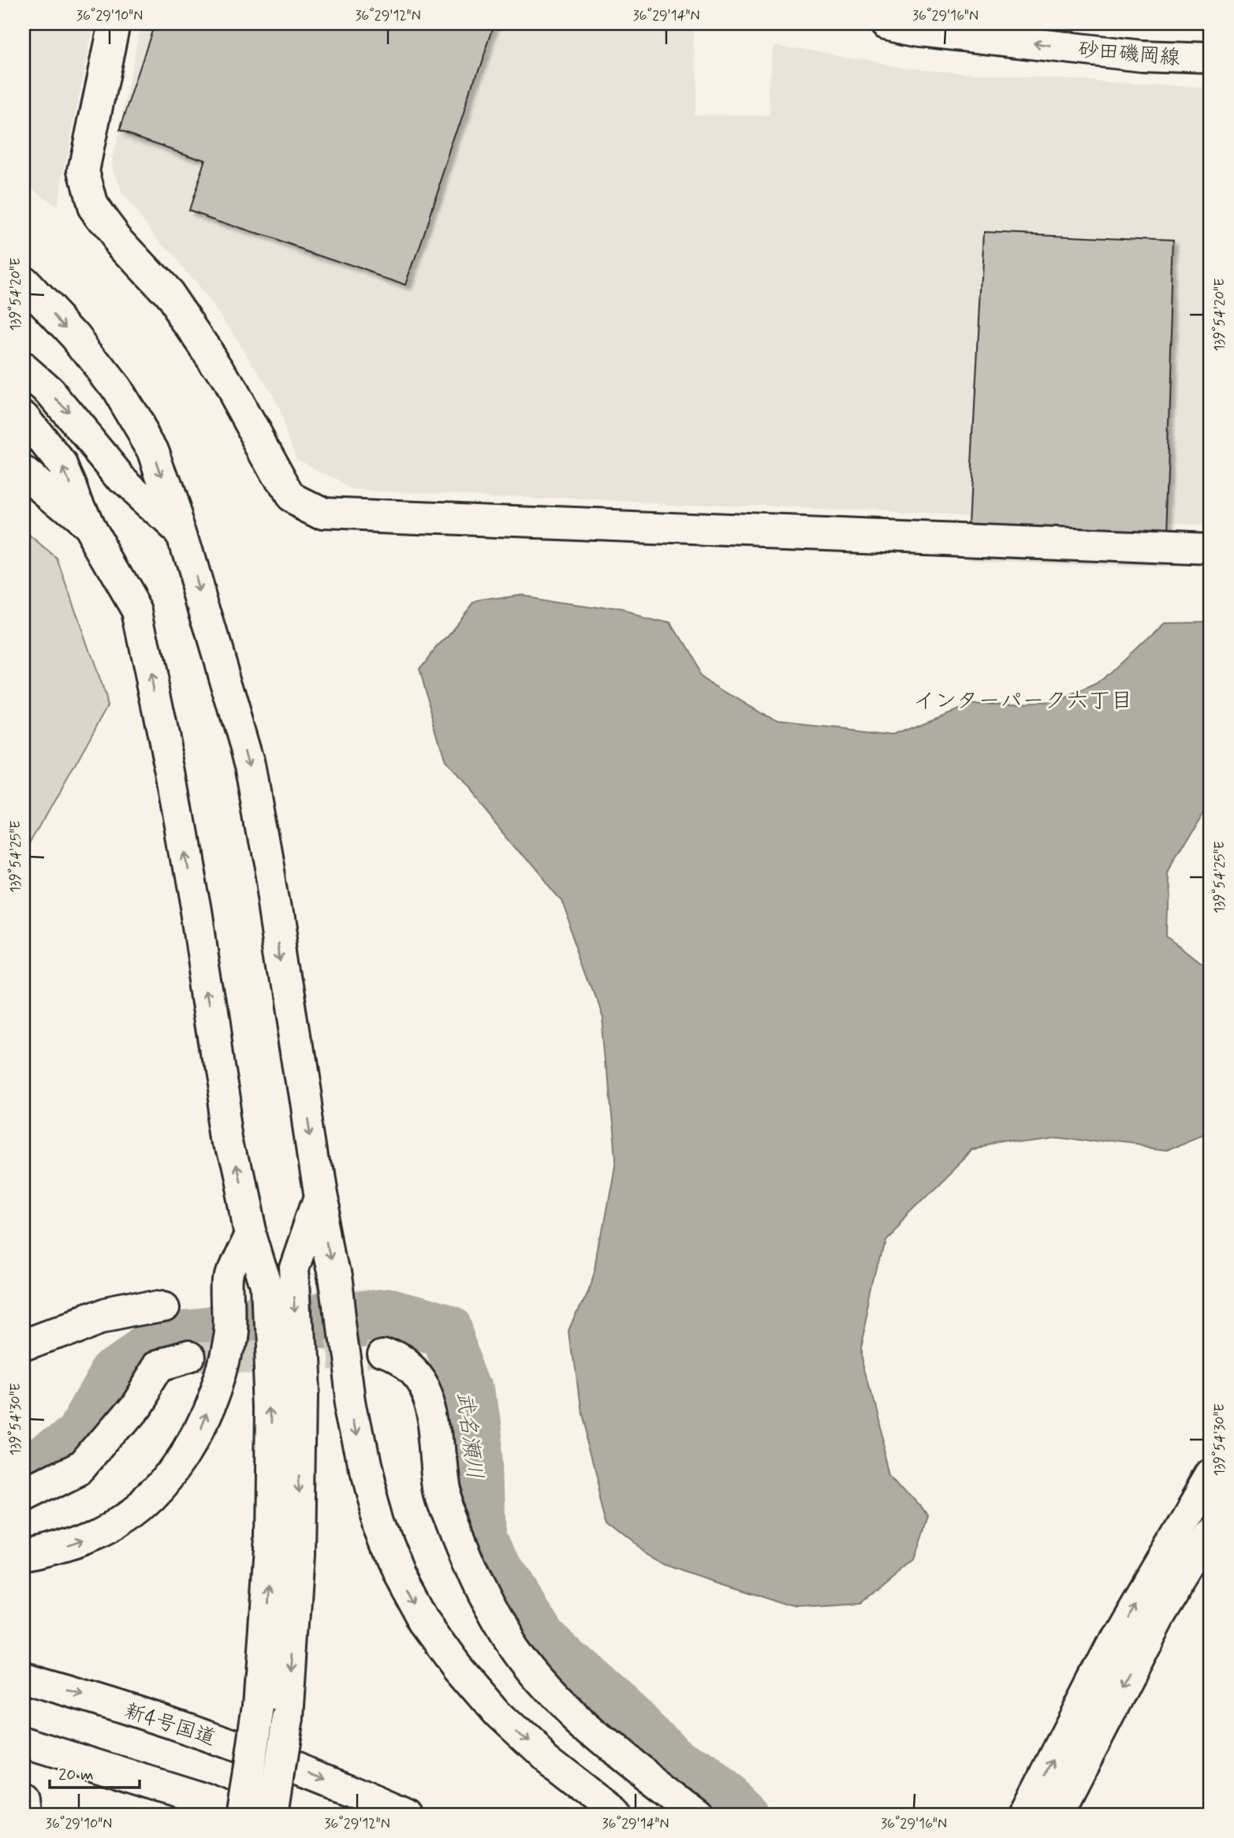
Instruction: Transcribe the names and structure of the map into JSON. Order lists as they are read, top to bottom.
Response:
{
  "streets": {
    "main road": ["砂田磯岡線", "新4号国道"]
  },
  "one_way": ["砂田磯岡線"],
  "districts": ["インターパーク六丁目"],
  "water": ["武名瀬川"],
  "scale_bar": "20 m",
  "coordinates": [
    "36°29'10\"N",
    "36°29'12\"N",
    "36°29'14\"N",
    "36°29'16\"N",
    "139°54'20\"E",
    "139°54'25\"E",
    "139°54'30\"E"
  ]
}
